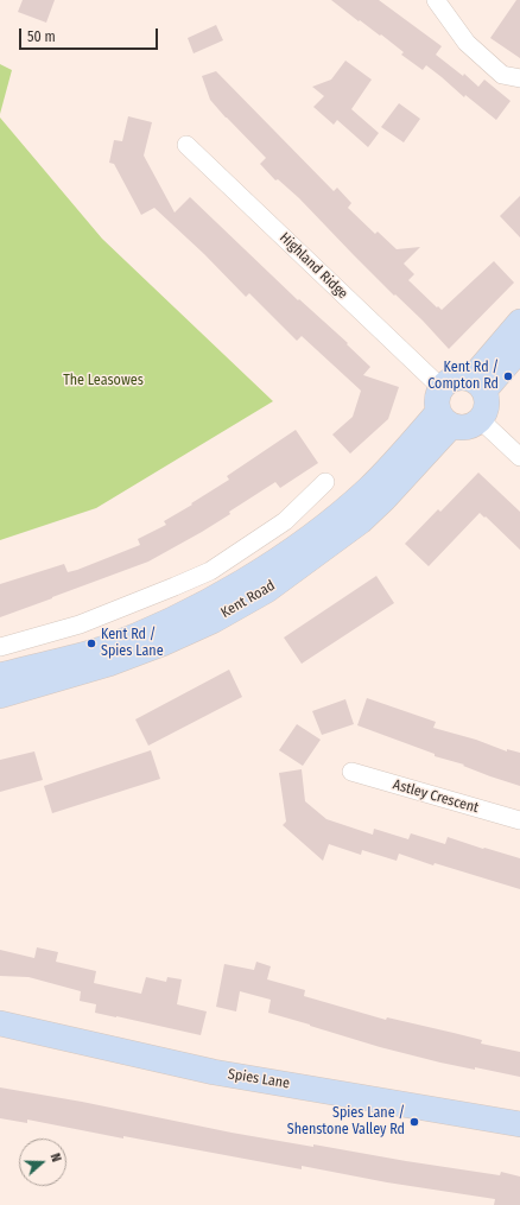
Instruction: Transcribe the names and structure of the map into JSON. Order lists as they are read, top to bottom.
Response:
{
  "streets": {
    "main road": ["Kent Road", "Spies Lane"],
    "street": ["Highland Ridge", "Astley Crescent"]
  },
  "crossings": [
    ["Highland Ridge", "Kent Road"]
  ],
  "parks": ["The Leasowes"],
  "places": ["Kent Rd / Compton Rd", "Kent Rd / Spies Lane", "Spies Lane / Shenstone Valley Rd"],
  "scale_bar": "50 m",
  "north": "right"
}
